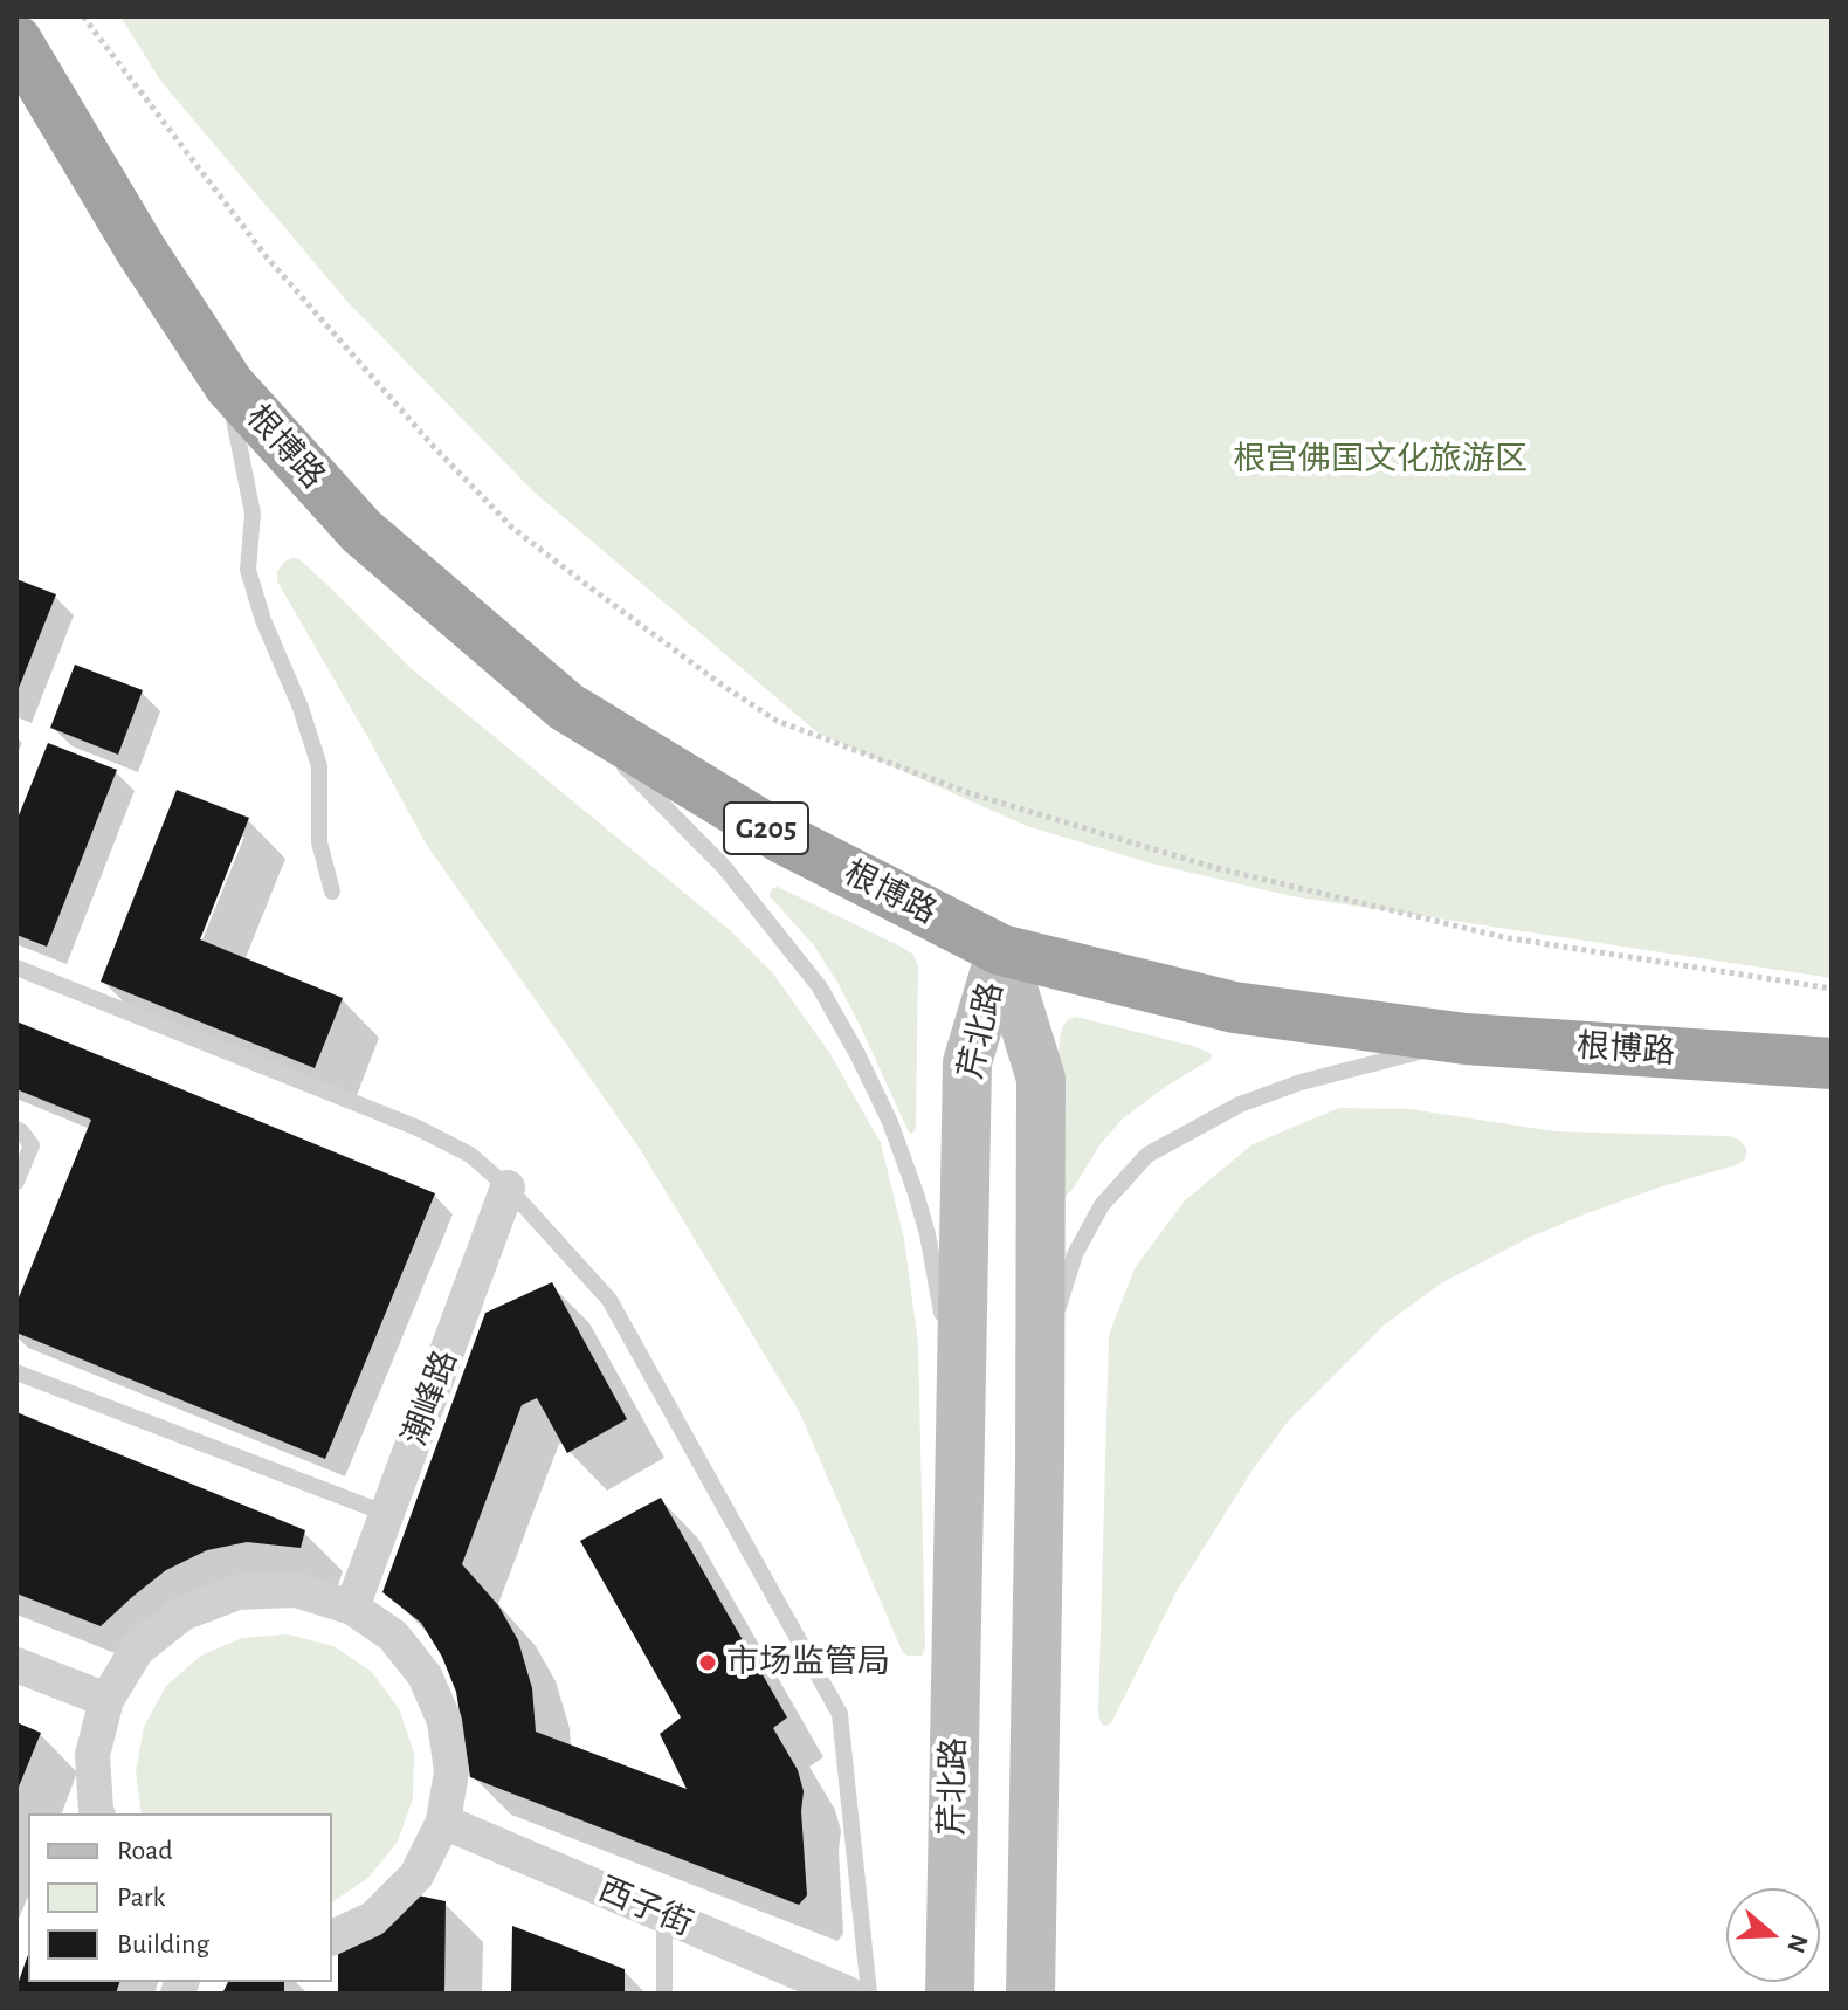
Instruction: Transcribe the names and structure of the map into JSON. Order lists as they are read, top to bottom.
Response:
{
  "streets": {
    "highway": ["根博路", "G205"],
    "main road": ["芹北路"],
    "street": ["潮峰路", "西子街"]
  },
  "crossings": [
    ["根博路", "芹北路"]
  ],
  "parks": ["根宫佛国文化旅游区"],
  "places": ["市场监管局"],
  "legend": ["Road", "Park", "Building"],
  "north": "right"
}
